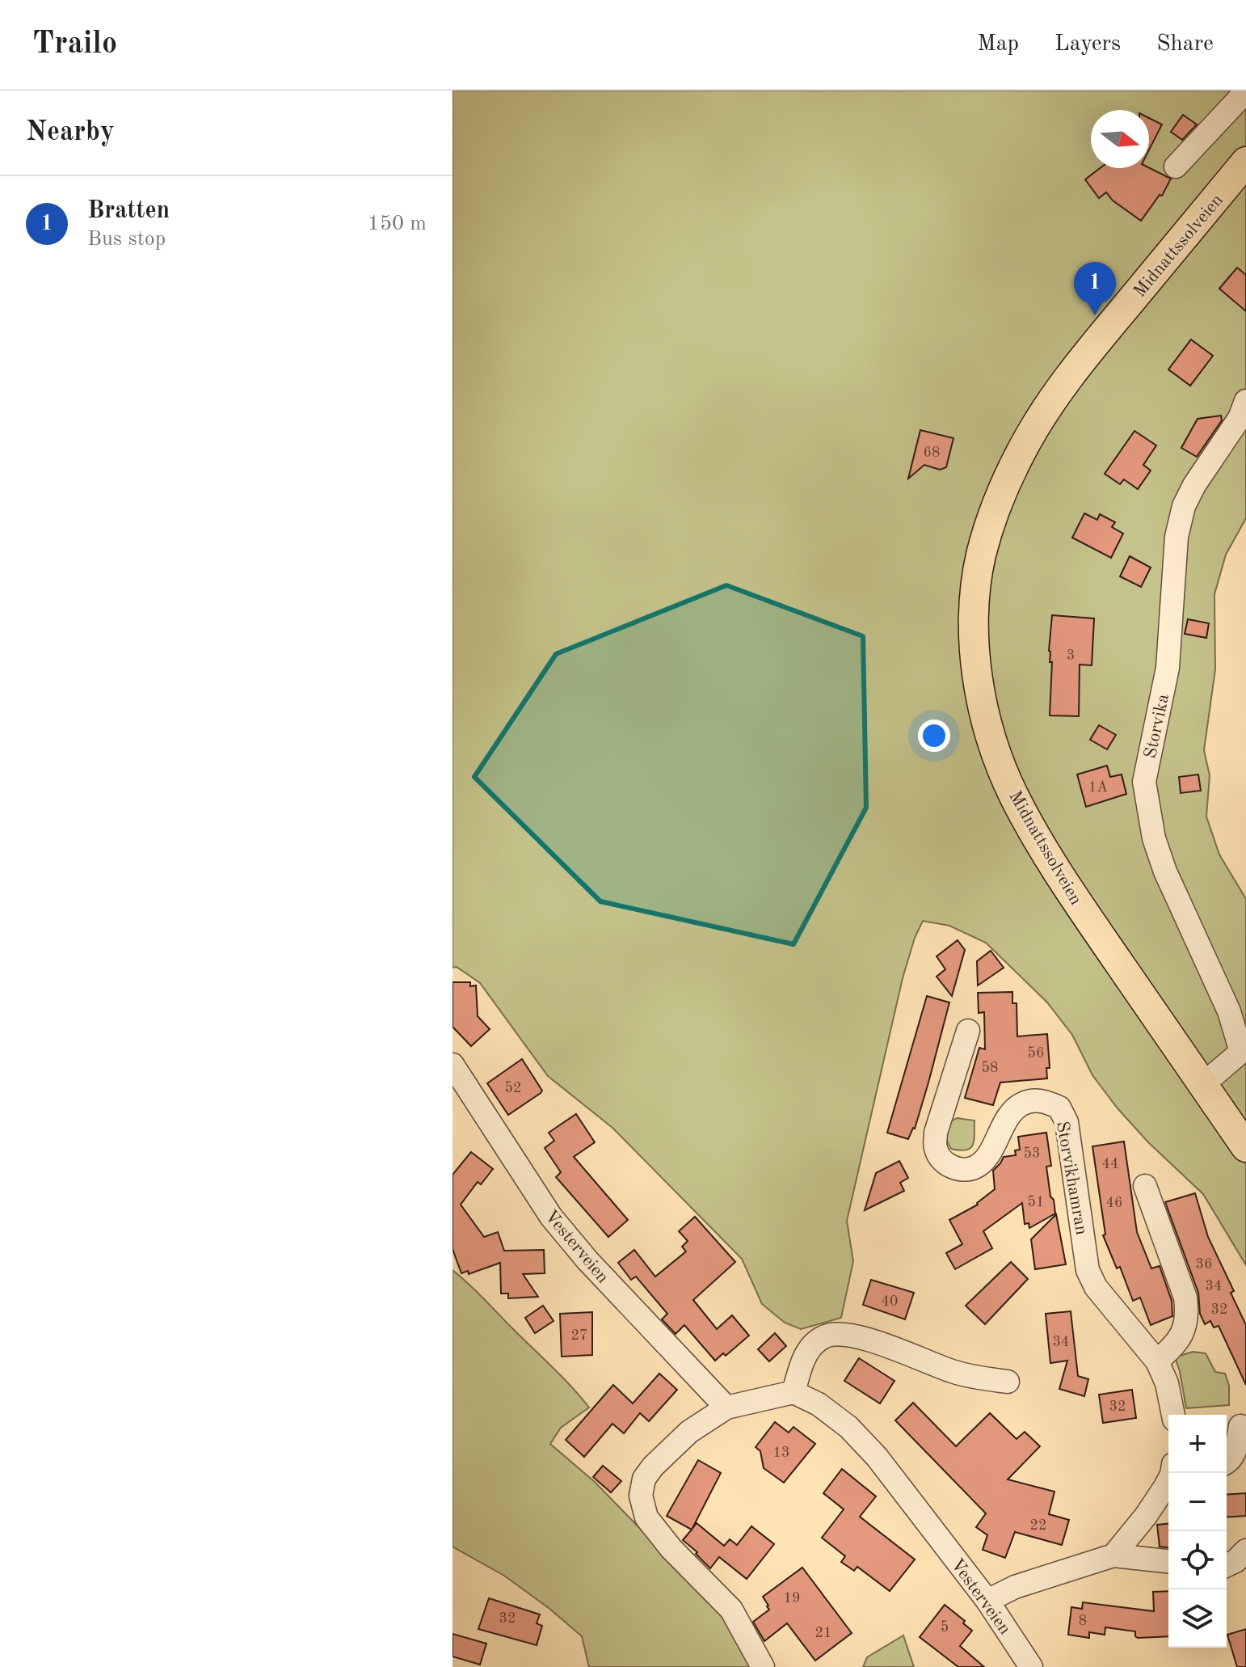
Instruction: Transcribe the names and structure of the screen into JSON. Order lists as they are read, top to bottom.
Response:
{
  "streets": {
    "main road": ["Midnattssolveien"],
    "street": ["Storvika", "Storvikhamran", "Vesterveien"]
  },
  "crossings": [
    ["Midnattssolveien", "Storvika"]
  ],
  "house_numbers": [
    "68",
    "3",
    "1A",
    "56",
    "58",
    "52",
    "53",
    "44",
    "51",
    "46",
    "36",
    "34",
    "40",
    "32",
    "27",
    "34",
    "32",
    "13",
    "22",
    "19",
    "32",
    "8",
    "5",
    "21"
  ],
  "north": "right",
  "page": {
    "header": "Trailo",
    "nav": ["Map", "Layers", "Share"],
    "heading": "Nearby",
    "list": [
      {
        "mark": "1",
        "name": "Bratten",
        "note": "Bus stop",
        "value": "150 m"
      }
    ],
    "pins": "1",
    "map_buttons": ["+", "−"]
  }
}
